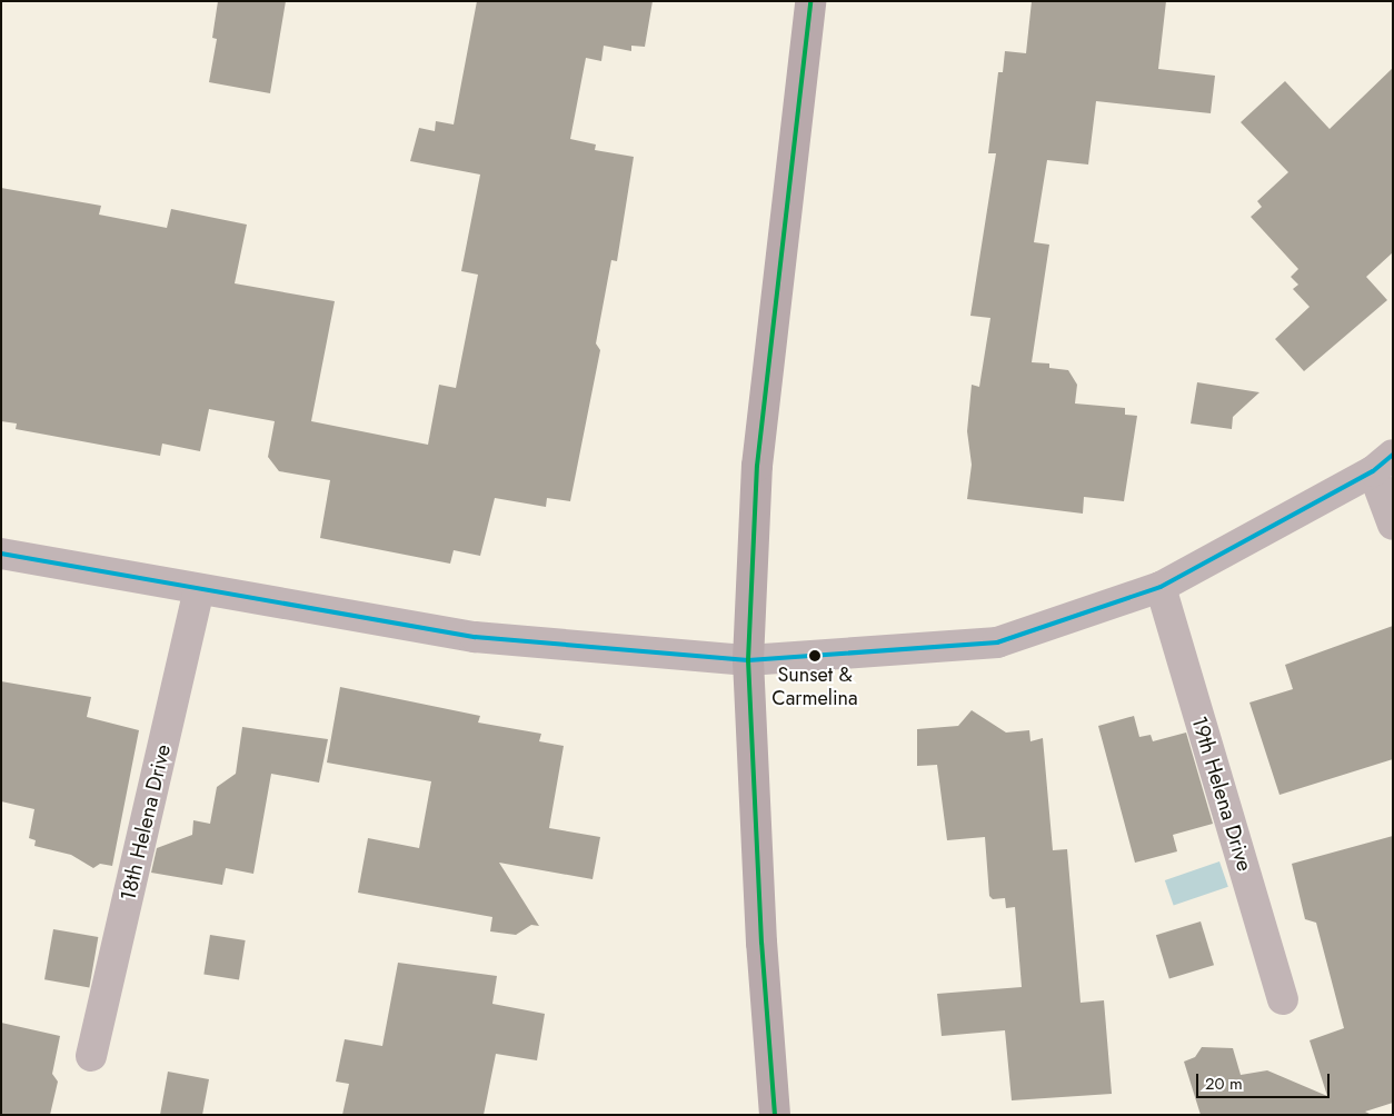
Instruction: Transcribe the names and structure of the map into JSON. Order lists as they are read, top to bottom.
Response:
{
  "streets": {
    "street": ["19th Helena Drive", "18th Helena Drive"]
  },
  "places": ["Sunset & Carmelina"],
  "scale_bar": "20 m"
}
